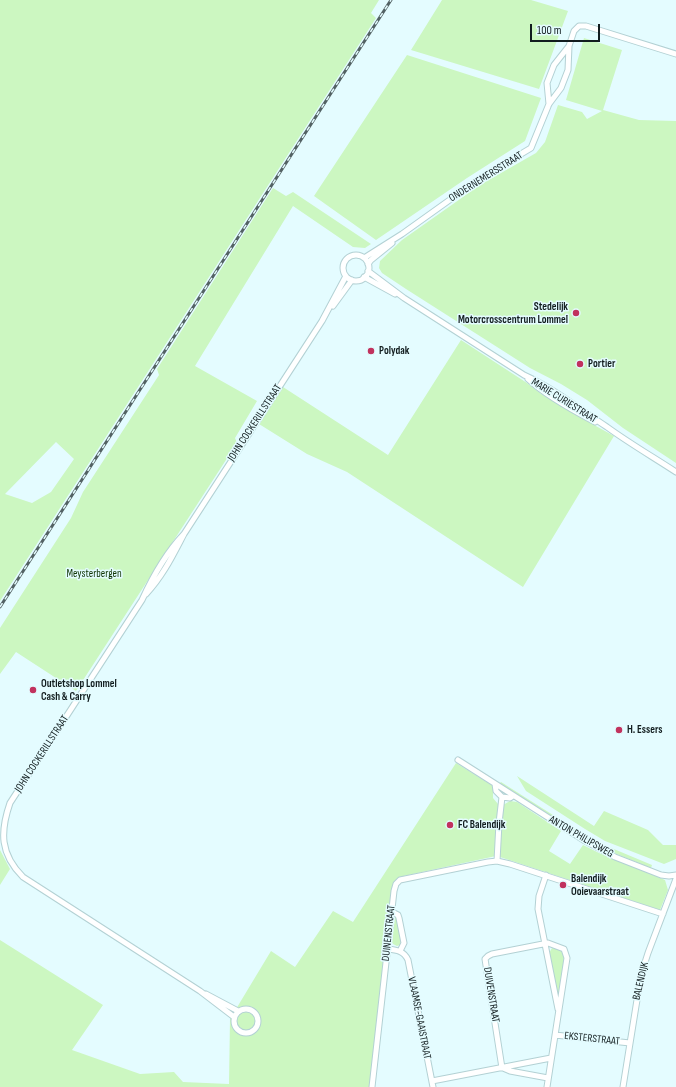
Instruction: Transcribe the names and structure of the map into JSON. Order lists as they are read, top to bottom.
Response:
{
  "streets": {
    "street": [
      "ONDERNEMERSSTRAAT",
      "MARIE CURIESTRAAT",
      "JOHN COCKERILLSTRAAT",
      "ANTON PHILIPSWEG",
      "DUINENSTRAAT",
      "BALENDIJK",
      "DUIVENSTRAAT",
      "VLAAMSE-GAAISTRAAT",
      "EKSTERSTRAAT"
    ]
  },
  "crossings": [
    ["ONDERNEMERSSTRAAT", "JOHN COCKERILLSTRAAT"],
    ["DUINENSTRAAT", "BALENDIJK"],
    ["BALENDIJK", "EKSTERSTRAAT"]
  ],
  "parks": ["Meysterbergen"],
  "places": [
    "Stedelijk Motorcrosscentrum Lommel",
    "Polydak",
    "Portier",
    "Outletshop Lommel Cash & Carry",
    "H. Essers",
    "FC Balendijk",
    "Balendijk Ooievaarstraat"
  ],
  "scale_bar": "100 m"
}
